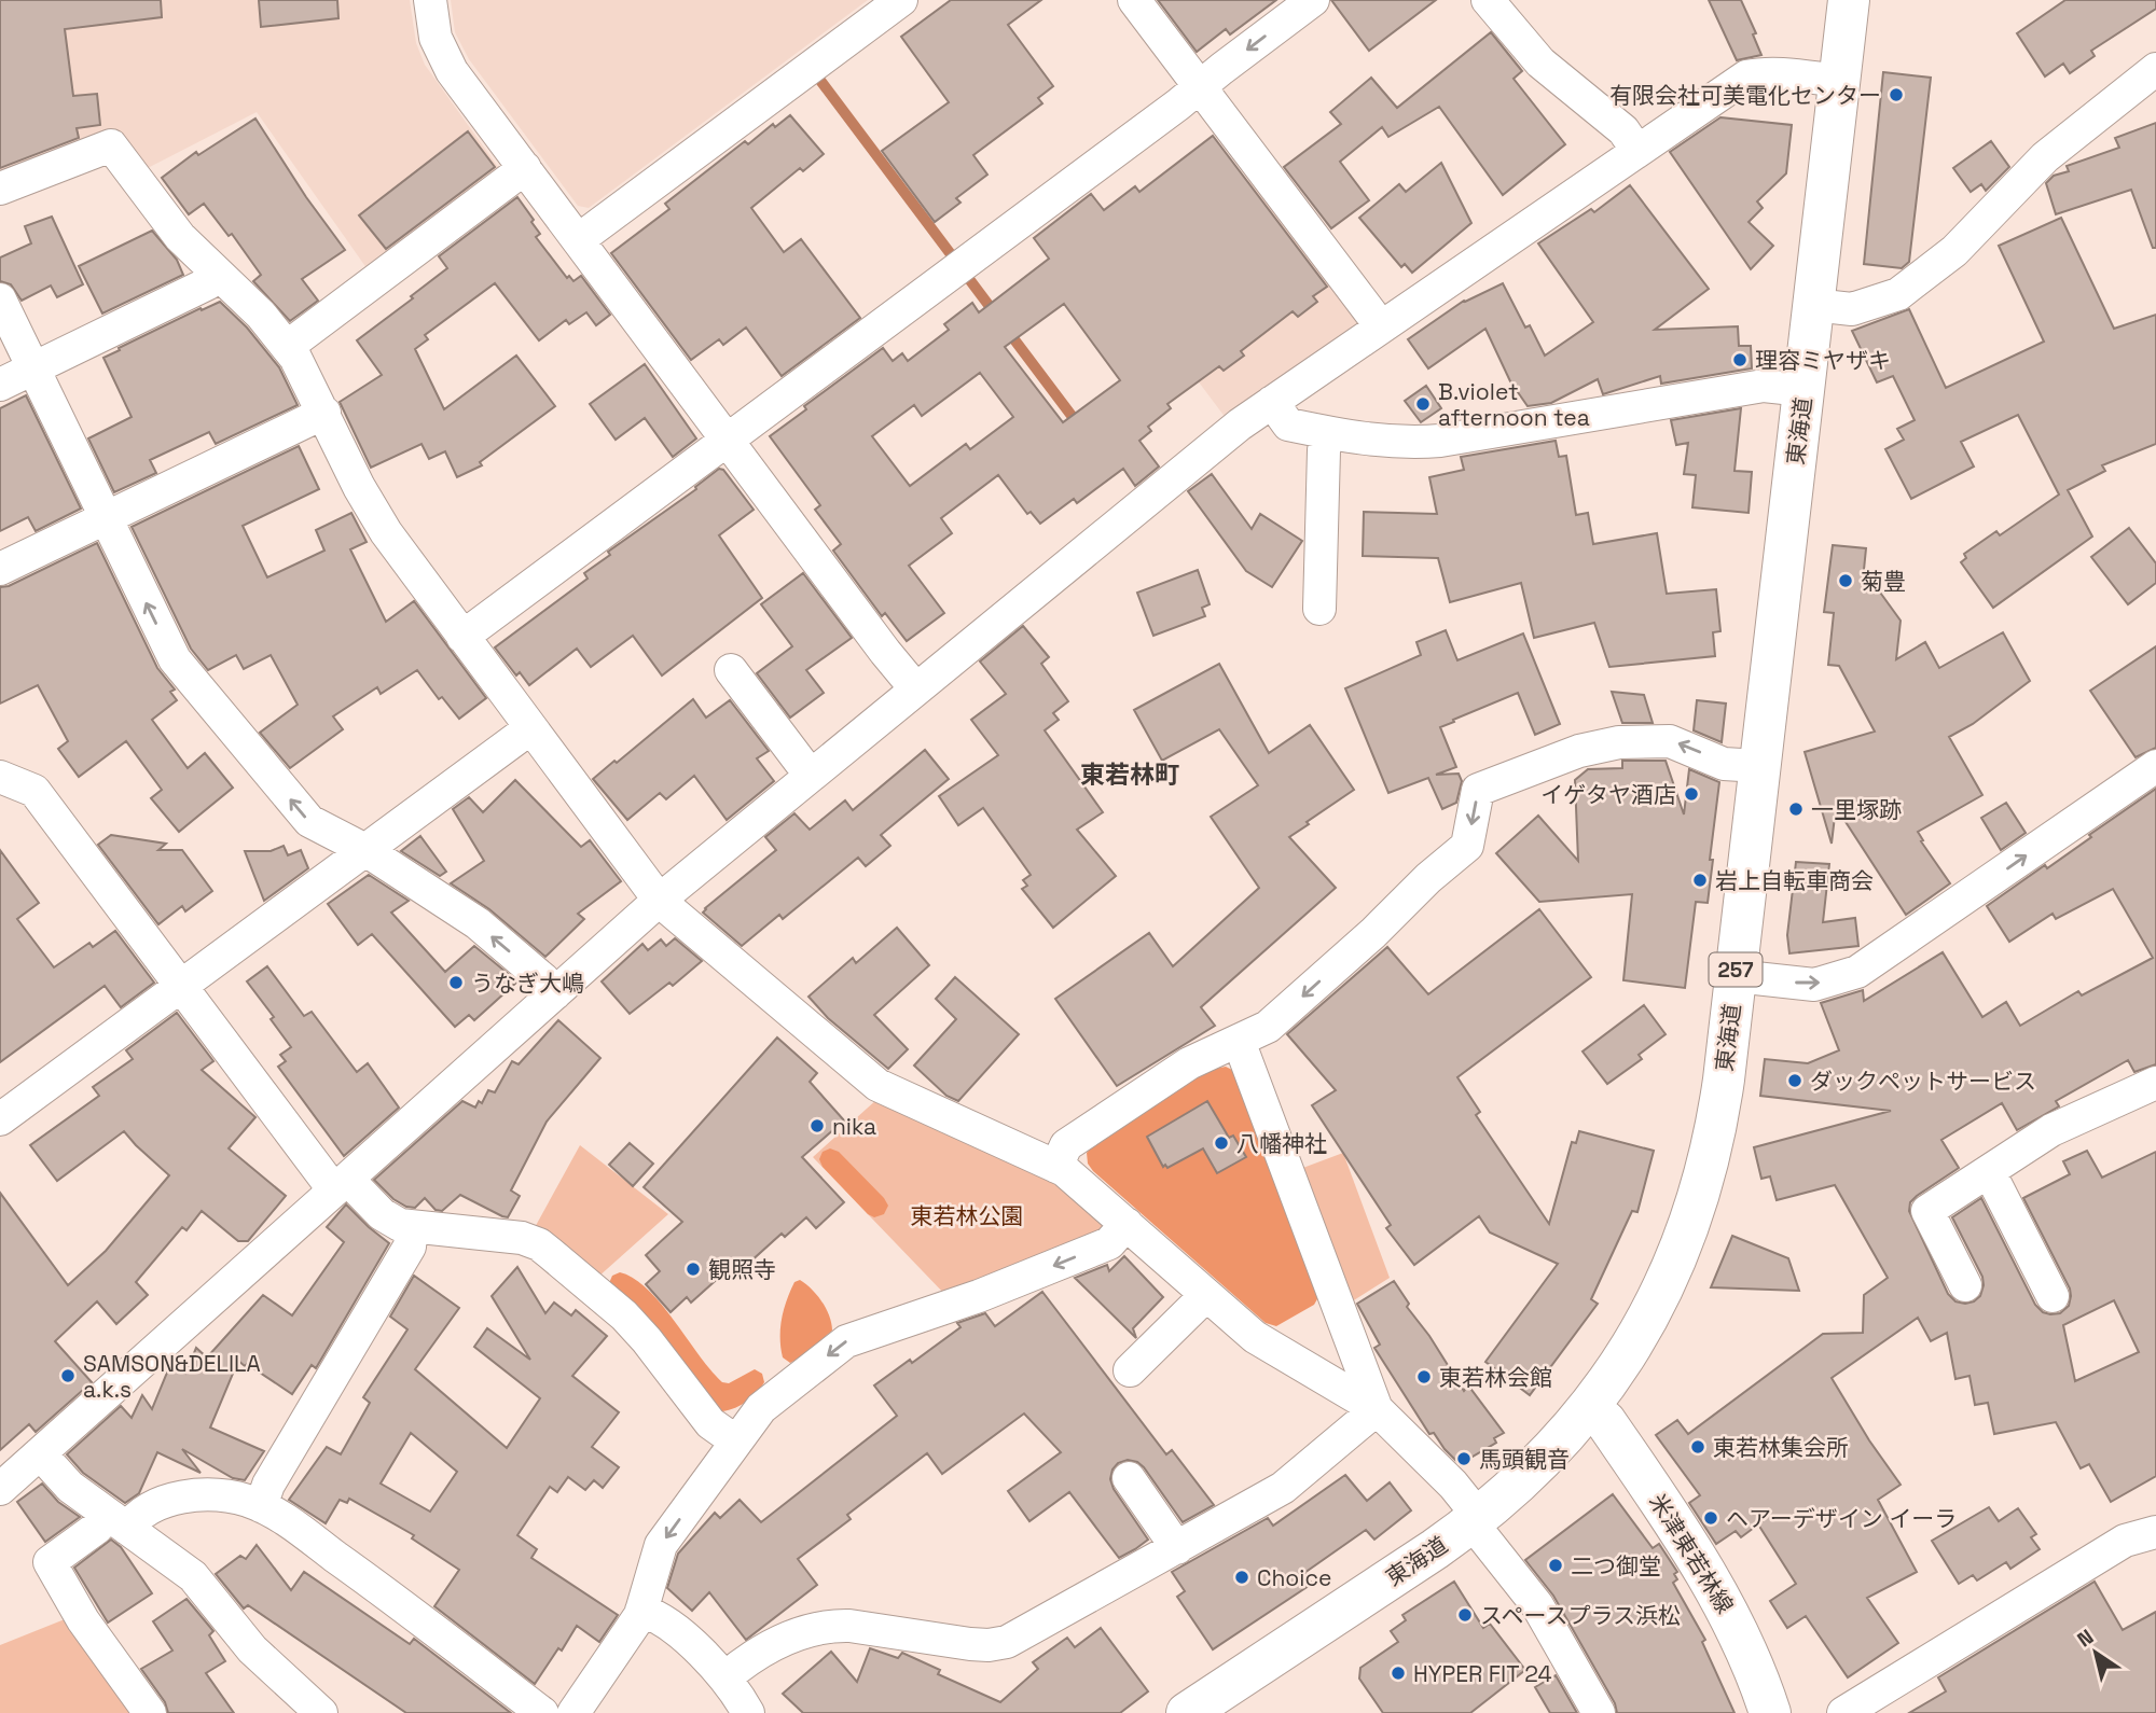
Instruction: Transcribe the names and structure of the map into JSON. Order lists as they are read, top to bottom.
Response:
{
  "streets": {
    "main road": ["東海道", "257", "米津東若林線"]
  },
  "crossings": [
    ["東海道", "米津東若林線"]
  ],
  "districts": ["東若林町"],
  "parks": ["東若林公園"],
  "places": [
    "有限会社可美電化センター",
    "理容ミヤザキ",
    "B.violet afternoon tea",
    "菊豊",
    "イゲタヤ酒店",
    "一里塚跡",
    "岩上自転車商会",
    "うなぎ大嶋",
    "ダックペットサービス",
    "nika",
    "八幡神社",
    "観照寺",
    "SAMSON&DELILA a.k.s",
    "東若林会館",
    "東若林集会所",
    "馬頭観音",
    "ヘアーデザイン イーラ",
    "二つ御堂",
    "Choice",
    "スペースプラス浜松",
    "HYPER FIT 24"
  ],
  "north": "top left"
}
